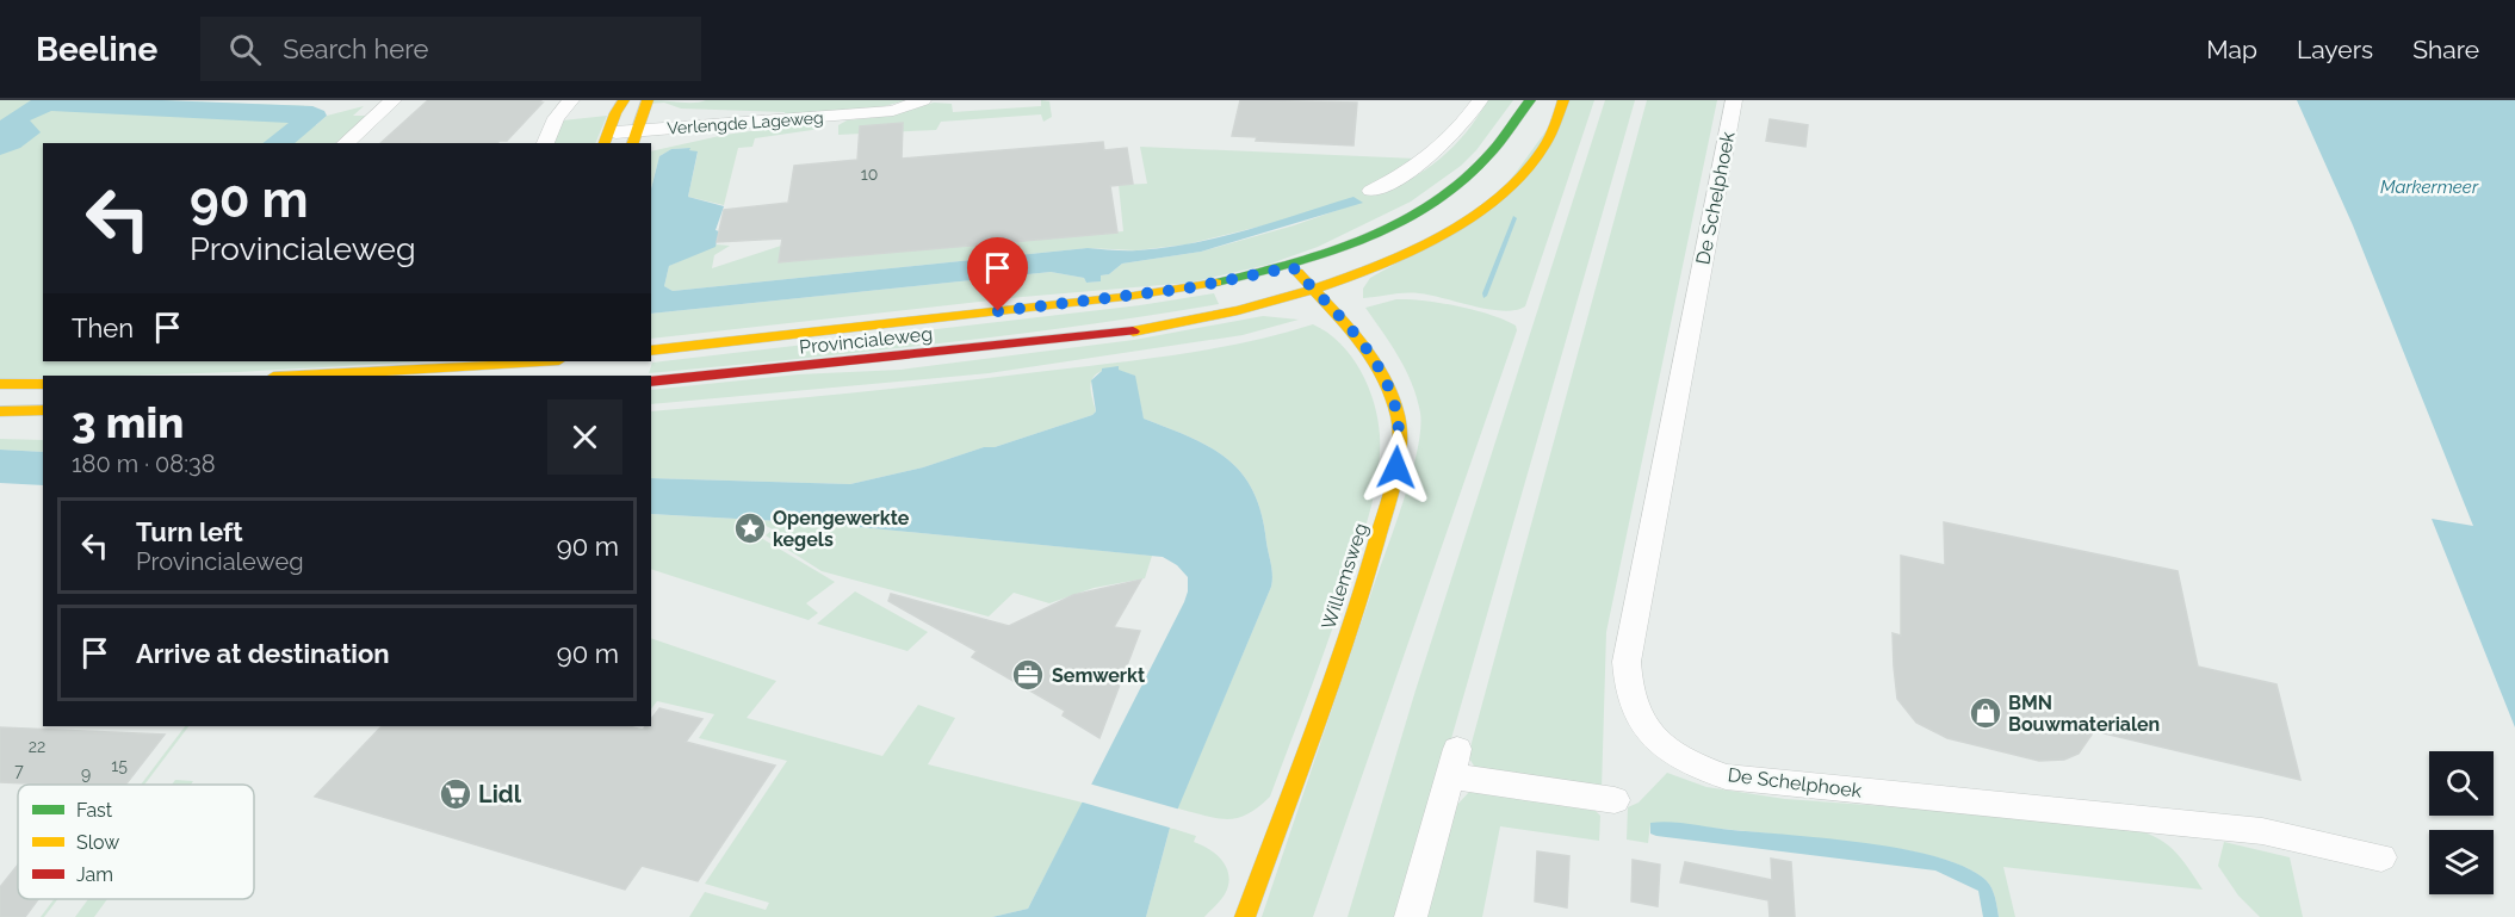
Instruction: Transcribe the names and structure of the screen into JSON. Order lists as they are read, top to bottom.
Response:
{
  "streets": {
    "main road": ["Provincialeweg", "Willemsweg"],
    "street": ["Verlengde Lageweg", "De Schelphoek"]
  },
  "crossings": [
    ["Provincialeweg", "Willemsweg"]
  ],
  "water": ["Markermeer"],
  "places": {
    "place": ["Opengewerkte kegels"],
    "office": ["Semwerkt"],
    "shop": ["BMN Bouwmaterialen"],
    "supermarket": ["Lidl"]
  },
  "house_numbers": [
    "10",
    "22",
    "15",
    "7",
    "9"
  ],
  "legend": ["Fast", "Slow", "Jam"],
  "page": {
    "header": "Beeline",
    "search": "Search here",
    "nav": ["Map", "Layers", "Share"],
    "turn": ["90 m", "Provincialeweg"],
    "then": "Then",
    "heading": ["3 min", "180 m · 08:38"],
    "list": [
      {
        "name": "Turn left",
        "note": "Provincialeweg",
        "value": "90 m"
      },
      {
        "name": "Arrive at destination",
        "value": "90 m"
      }
    ]
  }
}
